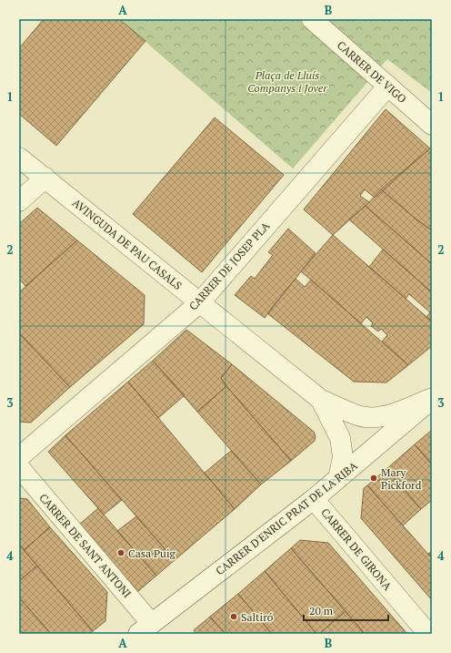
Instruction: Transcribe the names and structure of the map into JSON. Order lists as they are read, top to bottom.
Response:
{
  "streets": {
    "street": [
      "CARRER DE VIGO",
      "AVINGUDA DE PAU CASALS",
      "CARRER DE JOSEP PLA",
      "CARRER D'ENRIC PRAT DE LA RIBA",
      "CARRER DE SANT ANTONI",
      "CARRER DE GIRONA"
    ]
  },
  "crossings": [
    ["CARRER DE VIGO", "CARRER DE JOSEP PLA"],
    ["AVINGUDA DE PAU CASALS", "CARRER DE JOSEP PLA"],
    ["AVINGUDA DE PAU CASALS", "CARRER D'ENRIC PRAT DE LA RIBA"],
    ["CARRER D'ENRIC PRAT DE LA RIBA", "CARRER DE SANT ANTONI"],
    ["CARRER D'ENRIC PRAT DE LA RIBA", "CARRER DE GIRONA"]
  ],
  "parks": ["Plaça de Lluís Companys i Jover"],
  "places": ["Mary Pickford", "Casa Puig", "Saltiró"],
  "scale_bar": "20 m",
  "grid": {
    "columns": ["A", "B"],
    "rows": [
      "1",
      "2",
      "3",
      "4"
    ]
  }
}
